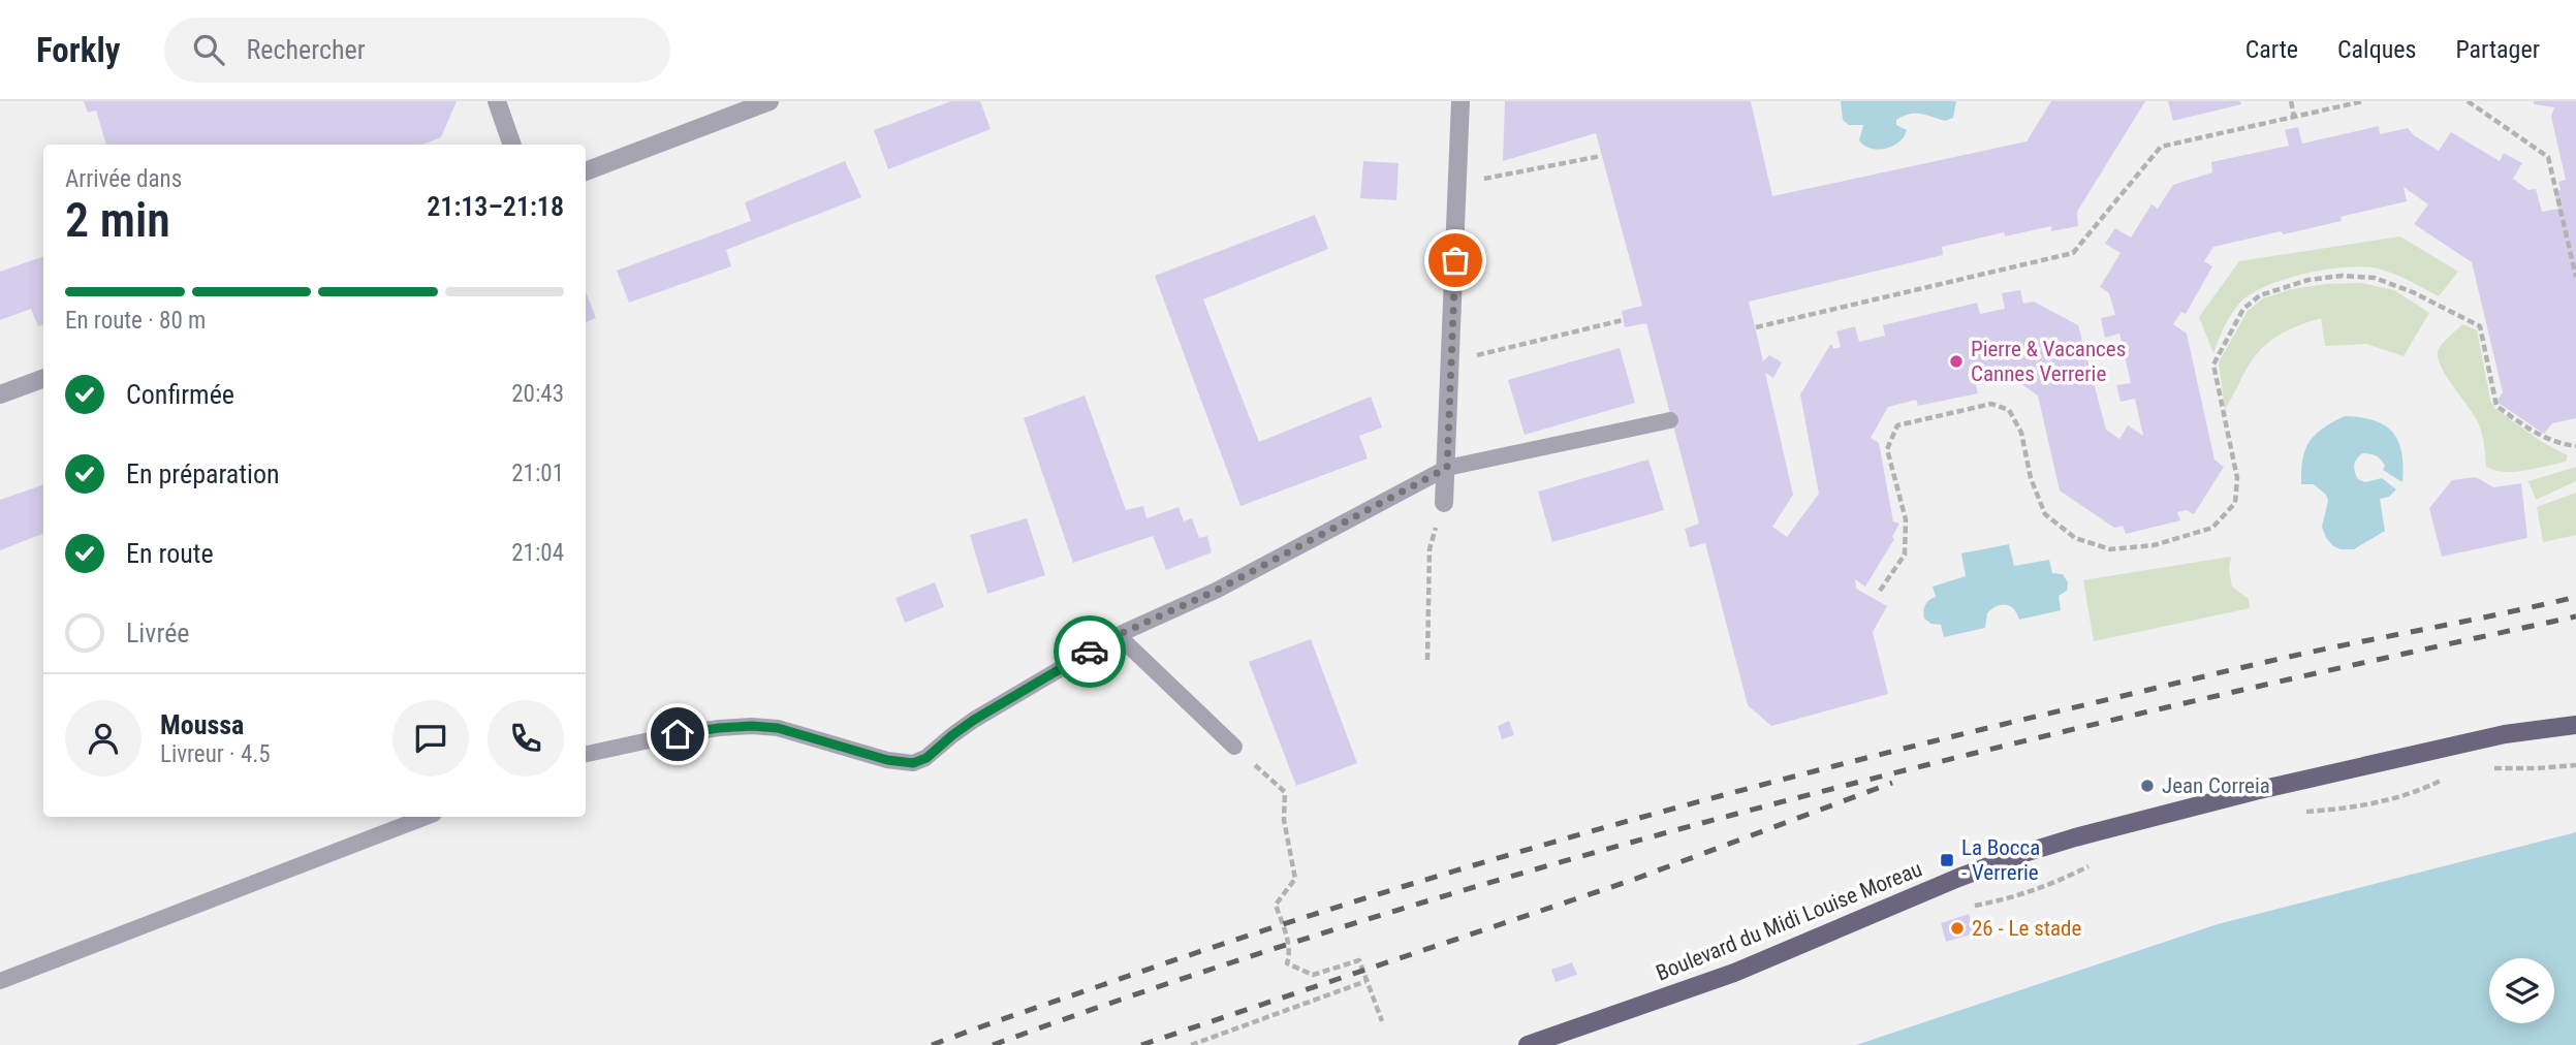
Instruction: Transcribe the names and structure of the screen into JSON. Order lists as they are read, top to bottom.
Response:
{
  "streets": {
    "main road": ["Boulevard du Midi Louise Moreau"]
  },
  "places": {
    "other": ["Pierre & Vacances Cannes Verrerie", "Jean Correia", "26 - Le stade"],
    "transit": ["La Bocca - Verrerie"]
  },
  "page": {
    "header": "Forkly",
    "search": "Rechercher",
    "nav": ["Carte", "Calques", "Partager"],
    "heading": ["2 min", "Arrivée dans", "21:13–21:18"],
    "panel": ["Moussa", "Livreur · 4.5"],
    "bar": "En route · 80 m",
    "list": [
      ["Confirmée", "20:43"],
      ["En préparation", "21:01"],
      ["En route", "21:04"],
      "Livrée"
    ]
  }
}
